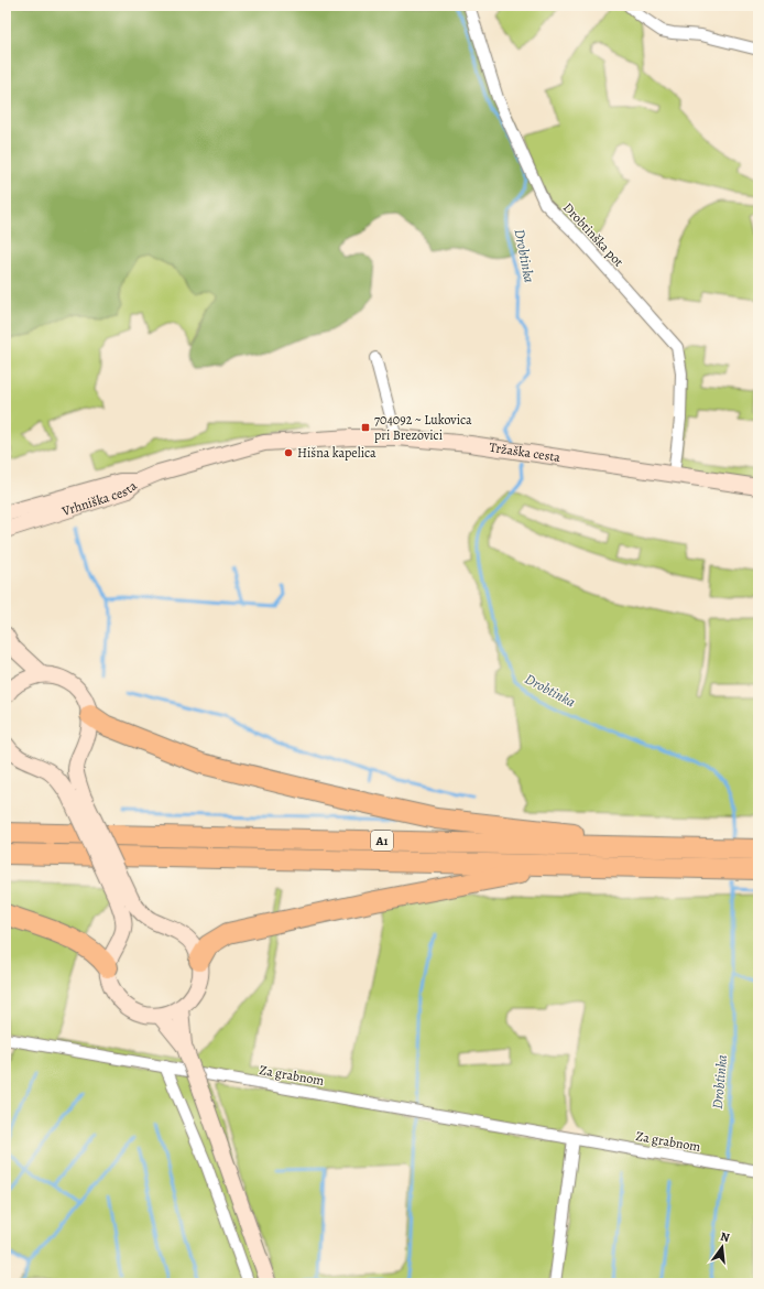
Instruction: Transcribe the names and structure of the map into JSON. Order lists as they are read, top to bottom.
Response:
{
  "streets": {
    "highway": ["A1"],
    "main road": ["Tržaška cesta", "Vrhniška cesta"],
    "street": ["Drobtinška pot", "Za grabnom"]
  },
  "crossings": [
    ["Drobtinška pot", "Tržaška cesta"],
    ["Tržaška cesta", "Vrhniška cesta"]
  ],
  "water": ["Drobtinka"],
  "places": {
    "transit": ["704092 ~ Lukovica pri Brezovici"],
    "other": ["Hišna kapelica"]
  },
  "north": "top"
}
